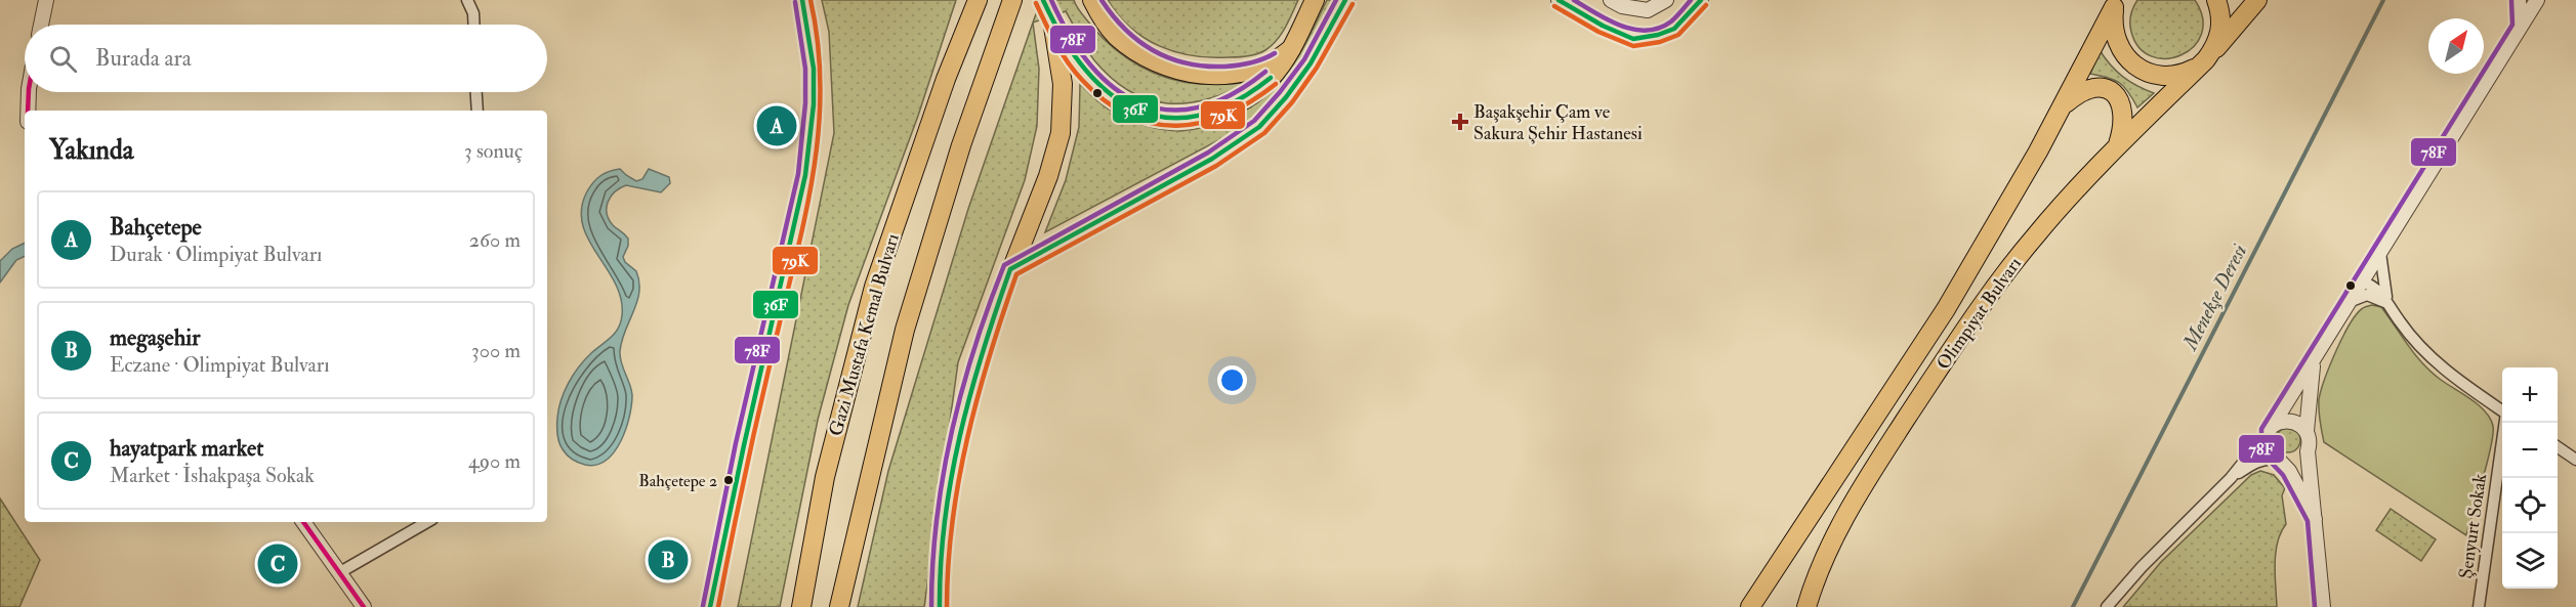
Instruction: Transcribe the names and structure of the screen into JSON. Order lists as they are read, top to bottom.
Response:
{
  "streets": {
    "main road": ["Olimpiyat Bulvarı", "Gazi Mustafa Kemal Bulvarı"],
    "street": ["Şenyurt Sokak"]
  },
  "water": ["Menekşe Deresi"],
  "places": {
    "health": ["Başakşehir Çam ve Sakura Şehir Hastanesi"],
    "other": ["Bahçetepe 2"]
  },
  "lines": ["transit line 36F", "transit line 79K", "transit line 78F"],
  "north": "top right",
  "page": {
    "search": "Burada ara",
    "pins": ["A", "B", "C"],
    "heading": ["Yakında", "3 sonuç"],
    "list": [
      {
        "mark": "A",
        "name": "Bahçetepe",
        "note": "Durak · Olimpiyat Bulvarı",
        "value": "260 m"
      },
      {
        "mark": "B",
        "name": "megaşehir",
        "note": "Eczane · Olimpiyat Bulvarı",
        "value": "300 m"
      },
      {
        "mark": "C",
        "name": "hayatpark market",
        "note": "Market · İshakpaşa Sokak",
        "value": "490 m"
      }
    ],
    "map_buttons": ["+", "−"]
  }
}
